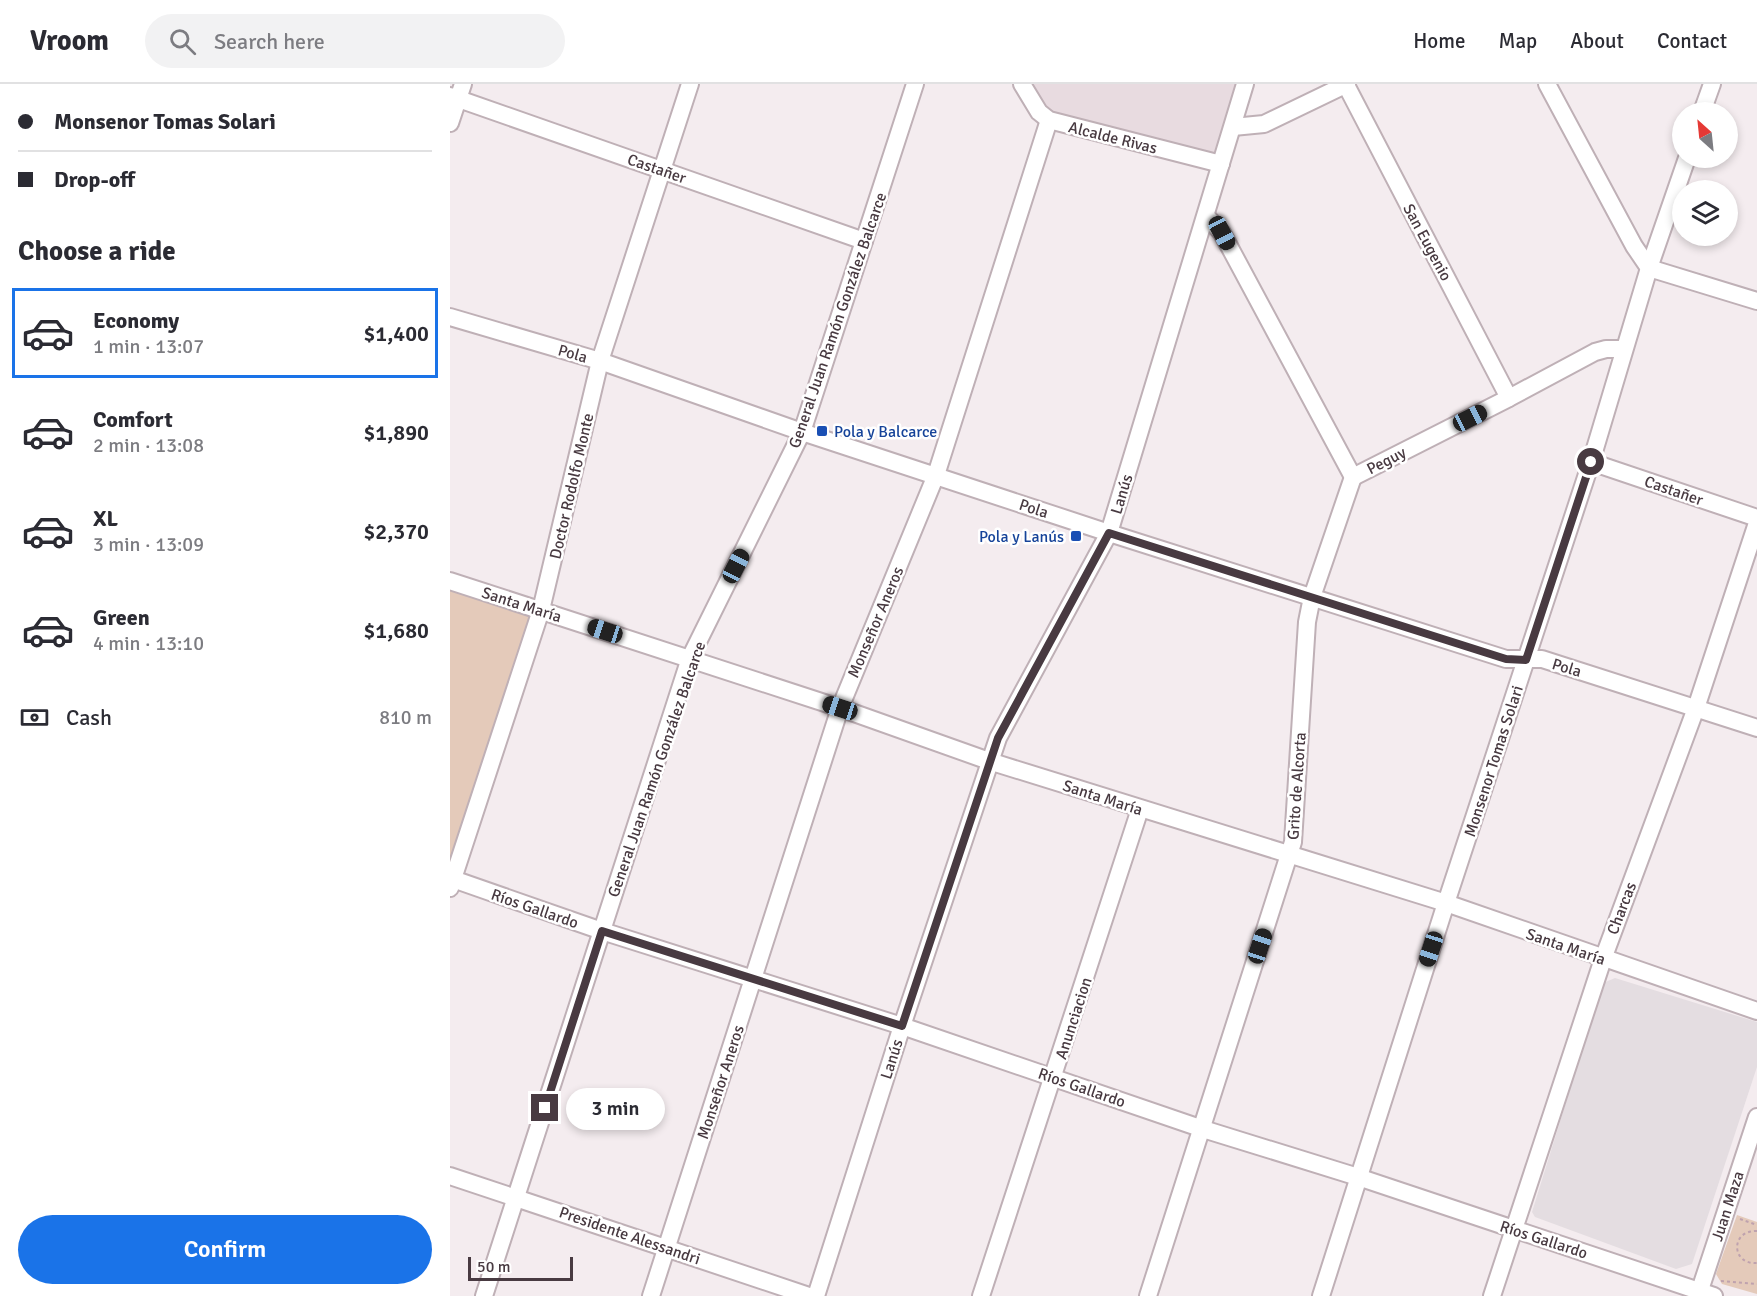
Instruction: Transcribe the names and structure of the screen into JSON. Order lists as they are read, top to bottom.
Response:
{
  "streets": {
    "street": [
      "Alcalde Rivas",
      "Castañer",
      "San Eugenio",
      "General Juan Ramón González Balcarce",
      "Pola",
      "Peguy",
      "Doctor Rodolfo Monte",
      "Lanús",
      "Santa María",
      "Monseñor Aneros",
      "Monsenor Tomas Solari",
      "Grito de Alcorta",
      "Ríos Gallardo",
      "Charcas",
      "Anunciacion",
      "Juan Maza",
      "Presidente Alessandri"
    ]
  },
  "crossings": [
    ["Alcalde Rivas", "Lanús"],
    ["Alcalde Rivas", "Monseñor Aneros"],
    ["Castañer", "General Juan Ramón González Balcarce"],
    ["Castañer", "Doctor Rodolfo Monte"],
    ["Castañer", "Monsenor Tomas Solari"],
    ["Castañer", "Charcas"],
    ["San Eugenio", "Peguy"],
    ["General Juan Ramón González Balcarce", "Pola"],
    ["General Juan Ramón González Balcarce", "Santa María"],
    ["General Juan Ramón González Balcarce", "Ríos Gallardo"],
    ["General Juan Ramón González Balcarce", "Presidente Alessandri"],
    ["Pola", "Doctor Rodolfo Monte"],
    ["Pola", "Lanús"],
    ["Pola", "Monseñor Aneros"],
    ["Pola", "Monsenor Tomas Solari"],
    ["Pola", "Grito de Alcorta"],
    ["Pola", "Charcas"],
    ["Peguy", "Lanús"],
    ["Peguy", "Monsenor Tomas Solari"],
    ["Peguy", "Grito de Alcorta"],
    ["Doctor Rodolfo Monte", "Santa María"],
    ["Doctor Rodolfo Monte", "Ríos Gallardo"],
    ["Lanús", "Santa María"],
    ["Lanús", "Ríos Gallardo"],
    ["Santa María", "Monseñor Aneros"],
    ["Santa María", "Monsenor Tomas Solari"],
    ["Santa María", "Grito de Alcorta"],
    ["Santa María", "Charcas"],
    ["Santa María", "Anunciacion"],
    ["Monseñor Aneros", "Ríos Gallardo"],
    ["Monseñor Aneros", "Presidente Alessandri"],
    ["Monsenor Tomas Solari", "Ríos Gallardo"],
    ["Grito de Alcorta", "Ríos Gallardo"],
    ["Ríos Gallardo", "Charcas"],
    ["Ríos Gallardo", "Anunciacion"],
    ["Ríos Gallardo", "Juan Maza"]
  ],
  "places": {
    "transit": ["Pola y Balcarce", "Pola y Lanús"]
  },
  "scale_bar": "50 m",
  "north": "top left",
  "page": {
    "header": "Vroom",
    "search": "Search here",
    "nav": [
      "Home",
      "Map",
      "About",
      "Contact"
    ],
    "banner": ["Monsenor Tomas Solari", "Drop-off"],
    "heading": "Choose a ride",
    "list": [
      {
        "name": "Economy",
        "note": "1 min · 13:07",
        "value": "$1,400"
      },
      {
        "name": "Comfort",
        "note": "2 min · 13:08",
        "value": "$1,890"
      },
      {
        "name": "XL",
        "note": "3 min · 13:09",
        "value": "$2,370"
      },
      {
        "name": "Green",
        "note": "4 min · 13:10",
        "value": "$1,680"
      }
    ],
    "pay": ["Cash", "810 m"],
    "bubble": "3 min",
    "buttons": "Confirm",
    "scale": "50 m"
  }
}
